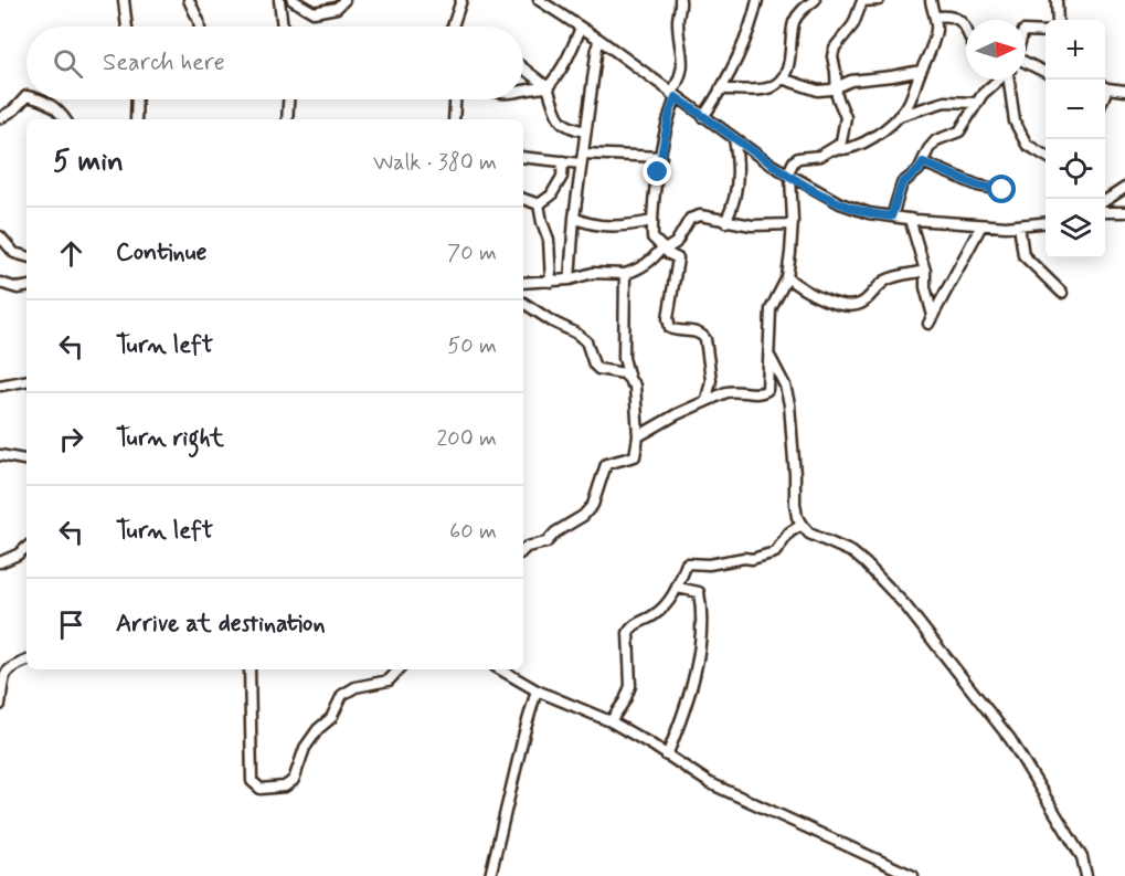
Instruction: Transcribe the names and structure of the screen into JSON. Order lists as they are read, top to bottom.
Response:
{
  "north": "right",
  "page": {
    "map_buttons": ["+", "−"],
    "search": "Search here",
    "heading": ["5 min", "Walk · 380 m"],
    "list": [
      ["Continue", "70 m"],
      ["Turn left", "50 m"],
      ["Turn right", "200 m"],
      ["Turn left", "60 m"],
      "Arrive at destination"
    ]
  }
}
